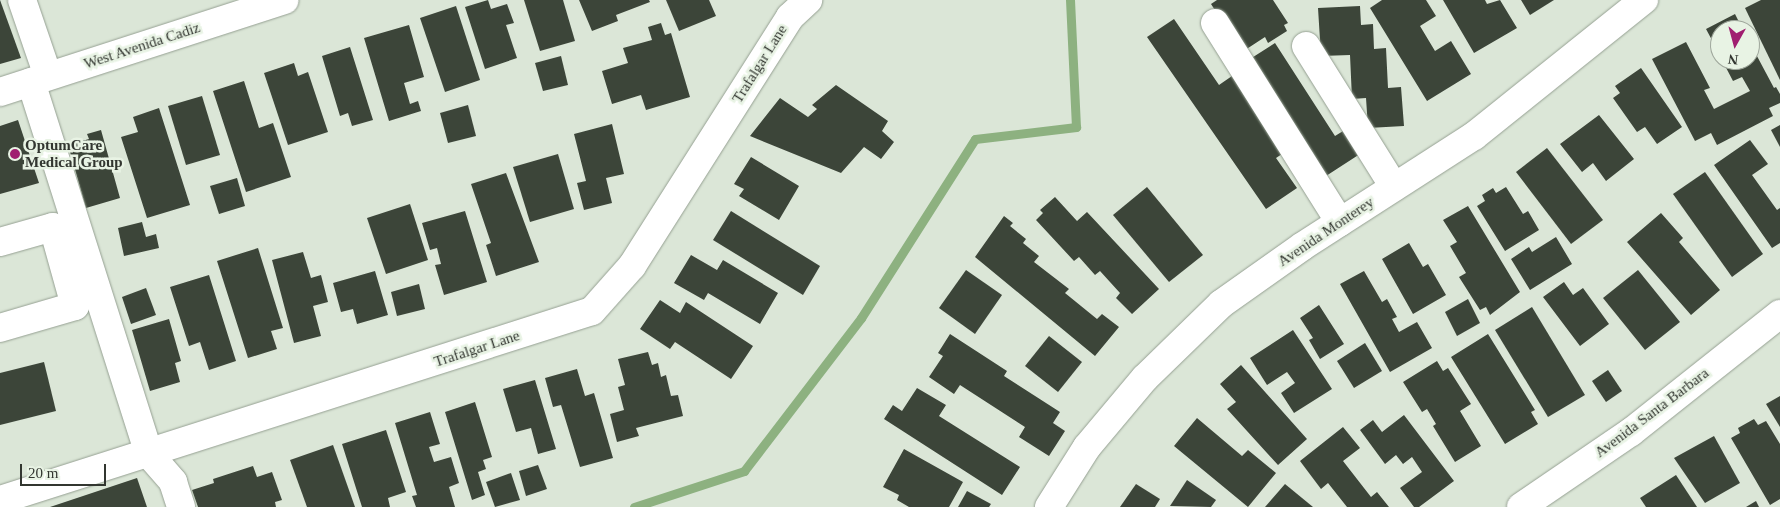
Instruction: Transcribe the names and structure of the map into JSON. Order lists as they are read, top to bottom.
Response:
{
  "streets": {
    "street": [
      "West Avenida Cadiz",
      "Trafalgar Lane",
      "Avenida Monterey",
      "Avenida Santa Barbara"
    ]
  },
  "places": ["OptumCare Medical Group"],
  "scale_bar": "20 m",
  "north": "bottom"
}
